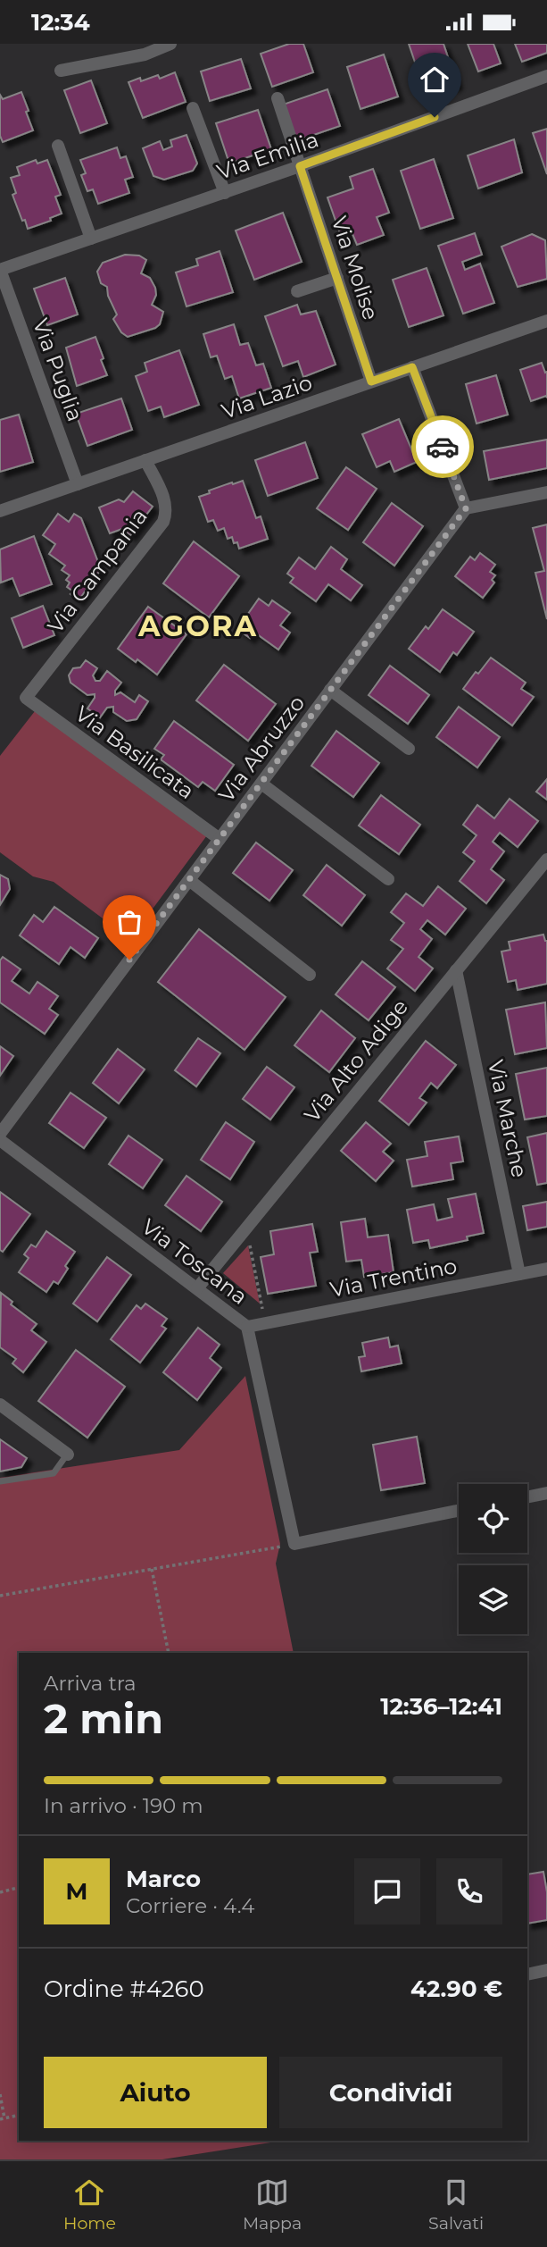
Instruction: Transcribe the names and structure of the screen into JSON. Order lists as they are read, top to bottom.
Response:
{
  "streets": {
    "street": [
      "Via Emilia",
      "Via Molise",
      "Via Puglia",
      "Via Lazio",
      "Via Campania",
      "Via Abruzzo",
      "Via Basilicata",
      "Via Alto Adige",
      "Via Marche",
      "Via Toscana",
      "Via Trentino"
    ]
  },
  "crossings": [
    ["Via Emilia", "Via Molise"],
    ["Via Emilia", "Via Puglia"],
    ["Via Molise", "Via Lazio"],
    ["Via Puglia", "Via Lazio"],
    ["Via Lazio", "Via Campania"],
    ["Via Campania", "Via Basilicata"],
    ["Via Abruzzo", "Via Basilicata"],
    ["Via Alto Adige", "Via Marche"],
    ["Via Alto Adige", "Via Toscana"],
    ["Via Marche", "Via Trentino"],
    ["Via Toscana", "Via Trentino"]
  ],
  "districts": ["AGORA"],
  "page": {
    "status": "12:34",
    "heading": ["2 min", "Arriva tra", "12:36–12:41"],
    "panel": [
      "Marco",
      "Corriere · 4.4",
      "Ordine #4260",
      "42.90 €"
    ],
    "bar": "In arrivo · 190 m",
    "round": "M",
    "buttons": ["Aiuto", "Condividi"],
    "tabs": ["Home", "Mappa", "Salvati"]
  }
}
